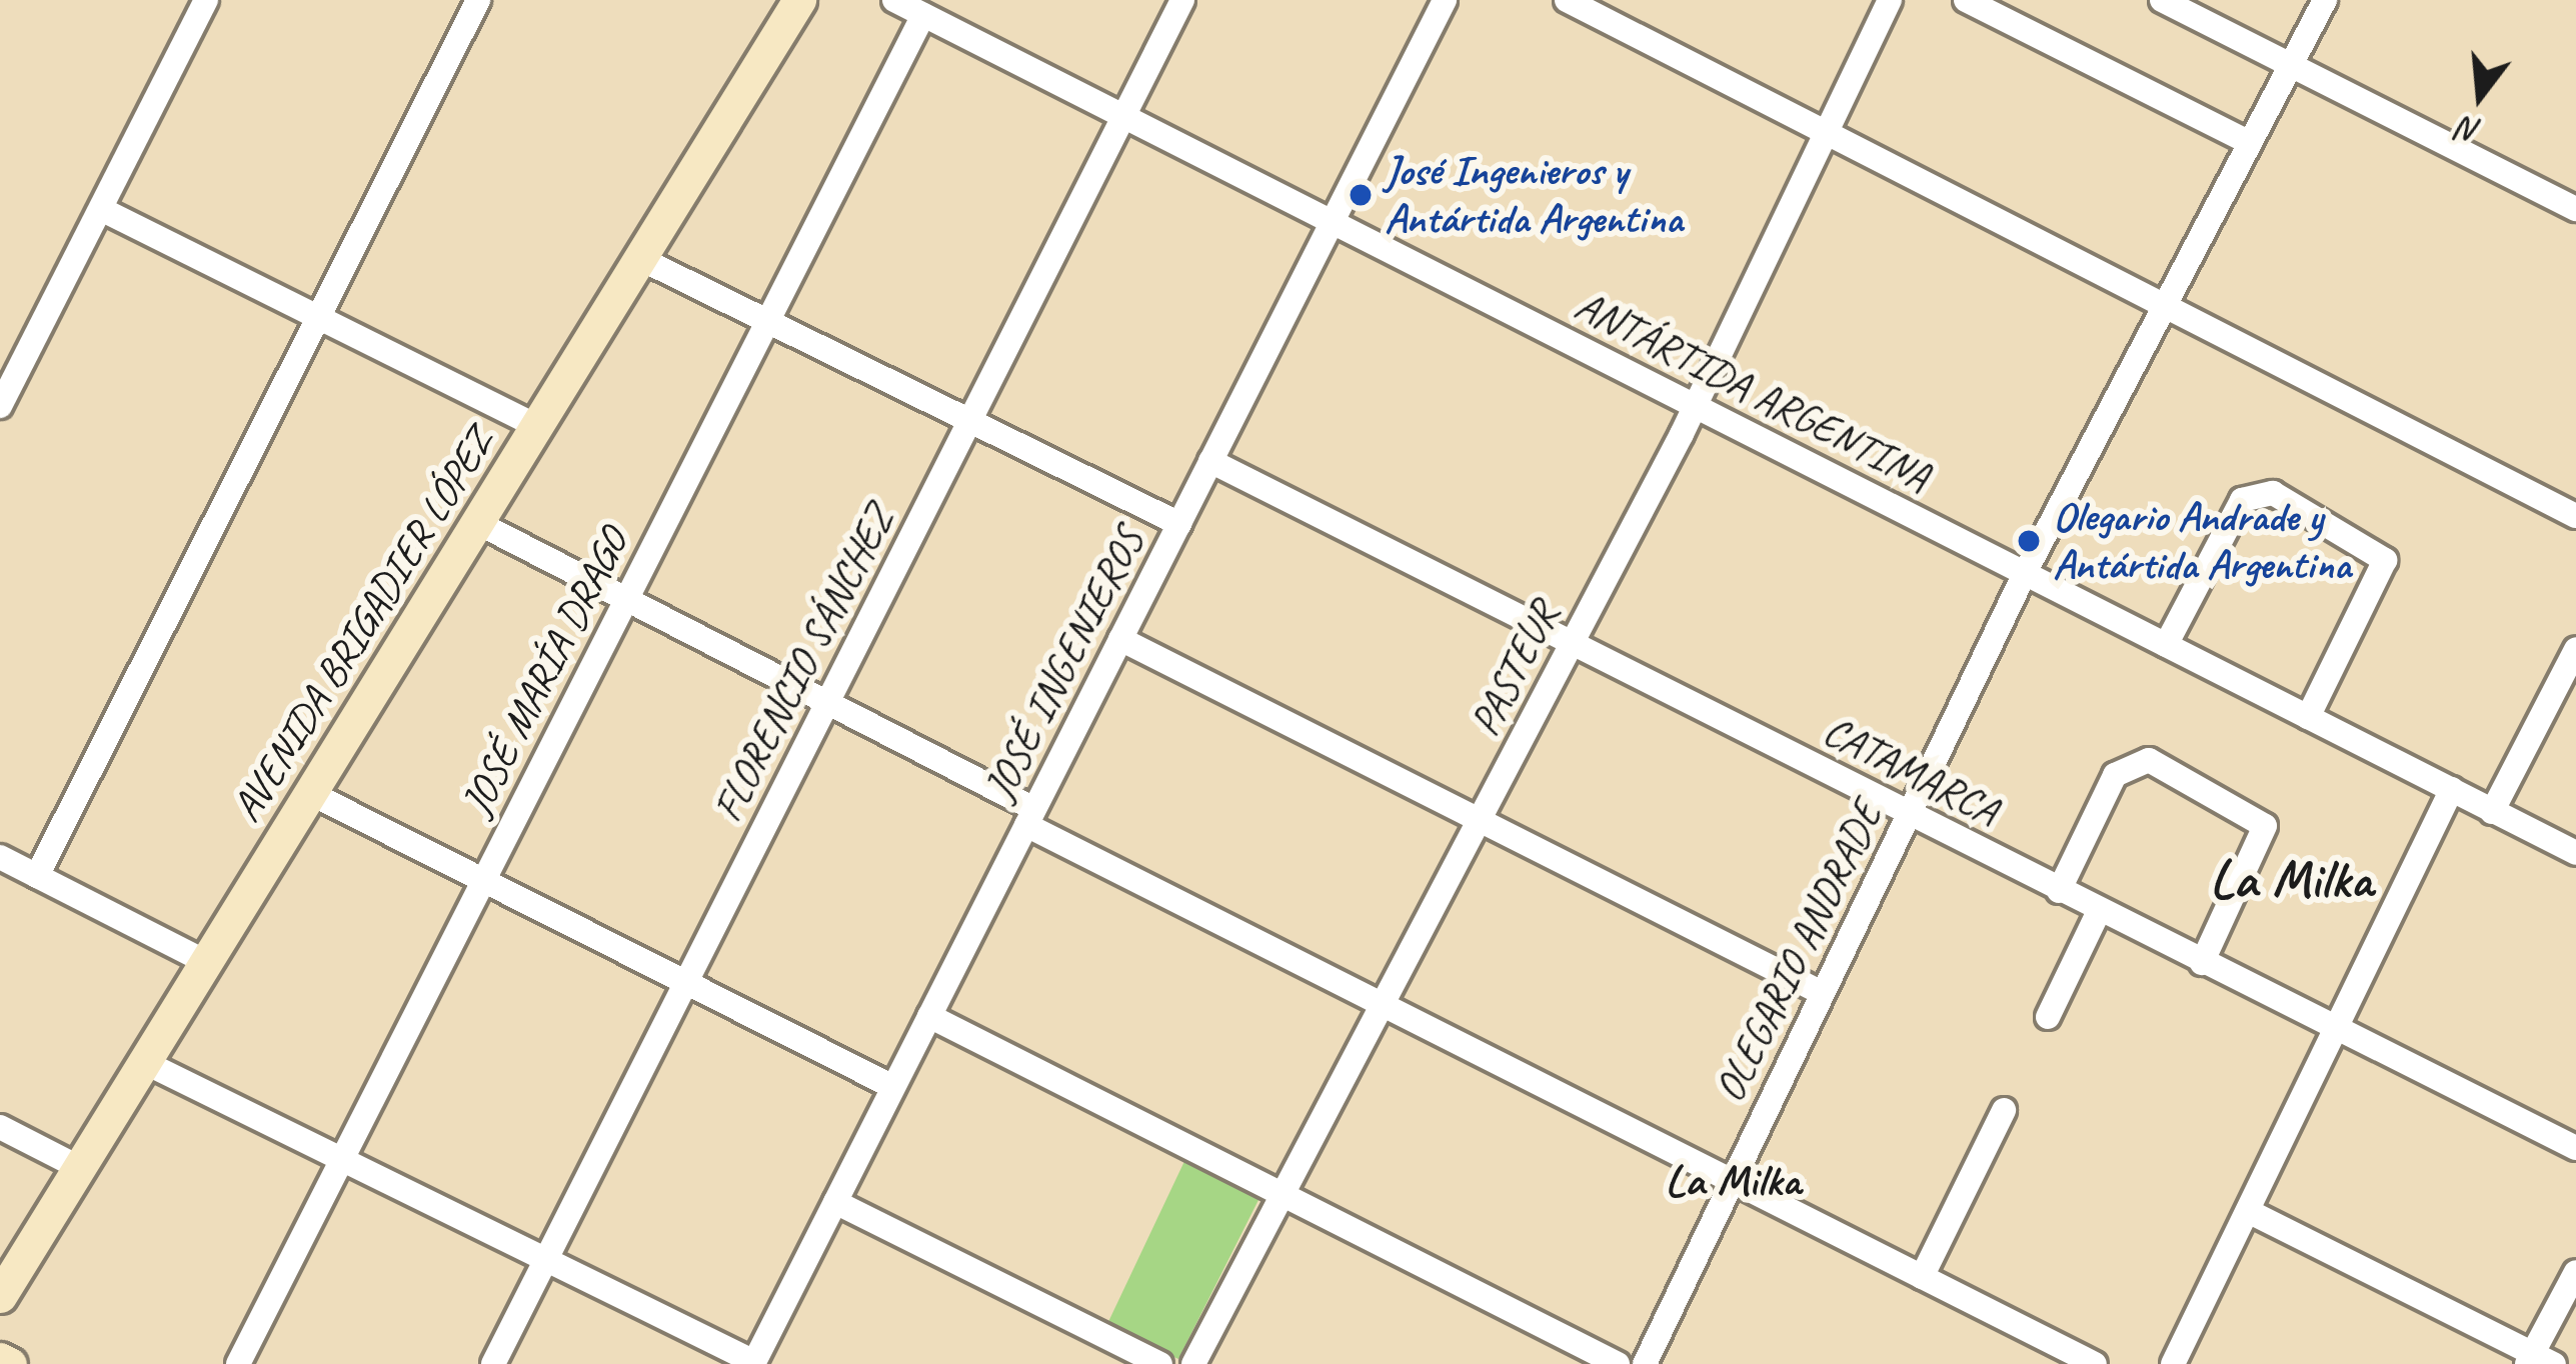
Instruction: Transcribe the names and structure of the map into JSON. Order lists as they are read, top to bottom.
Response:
{
  "streets": {
    "street": [
      "ANTÁRTIDA ARGENTINA",
      "AVENIDA BRIGADIER LÓPEZ",
      "FLORENCIO SÁNCHEZ",
      "JOSÉ INGENIEROS",
      "PASTEUR",
      "JOSÉ MARÍA DRAGO",
      "CATAMARCA",
      "OLEGARIO ANDRADE"
    ]
  },
  "crossings": [
    ["ANTÁRTIDA ARGENTINA", "FLORENCIO SÁNCHEZ"],
    ["ANTÁRTIDA ARGENTINA", "JOSÉ INGENIEROS"],
    ["ANTÁRTIDA ARGENTINA", "PASTEUR"],
    ["ANTÁRTIDA ARGENTINA", "JOSÉ MARÍA DRAGO"],
    ["ANTÁRTIDA ARGENTINA", "OLEGARIO ANDRADE"],
    ["JOSÉ INGENIEROS", "CATAMARCA"],
    ["PASTEUR", "CATAMARCA"],
    ["CATAMARCA", "OLEGARIO ANDRADE"]
  ],
  "districts": ["La Milka", "La Milka"],
  "places": ["José Ingenieros y Antártida Argentina", "Olegario Andrade y Antártida Argentina"],
  "north": "bottom"
}
